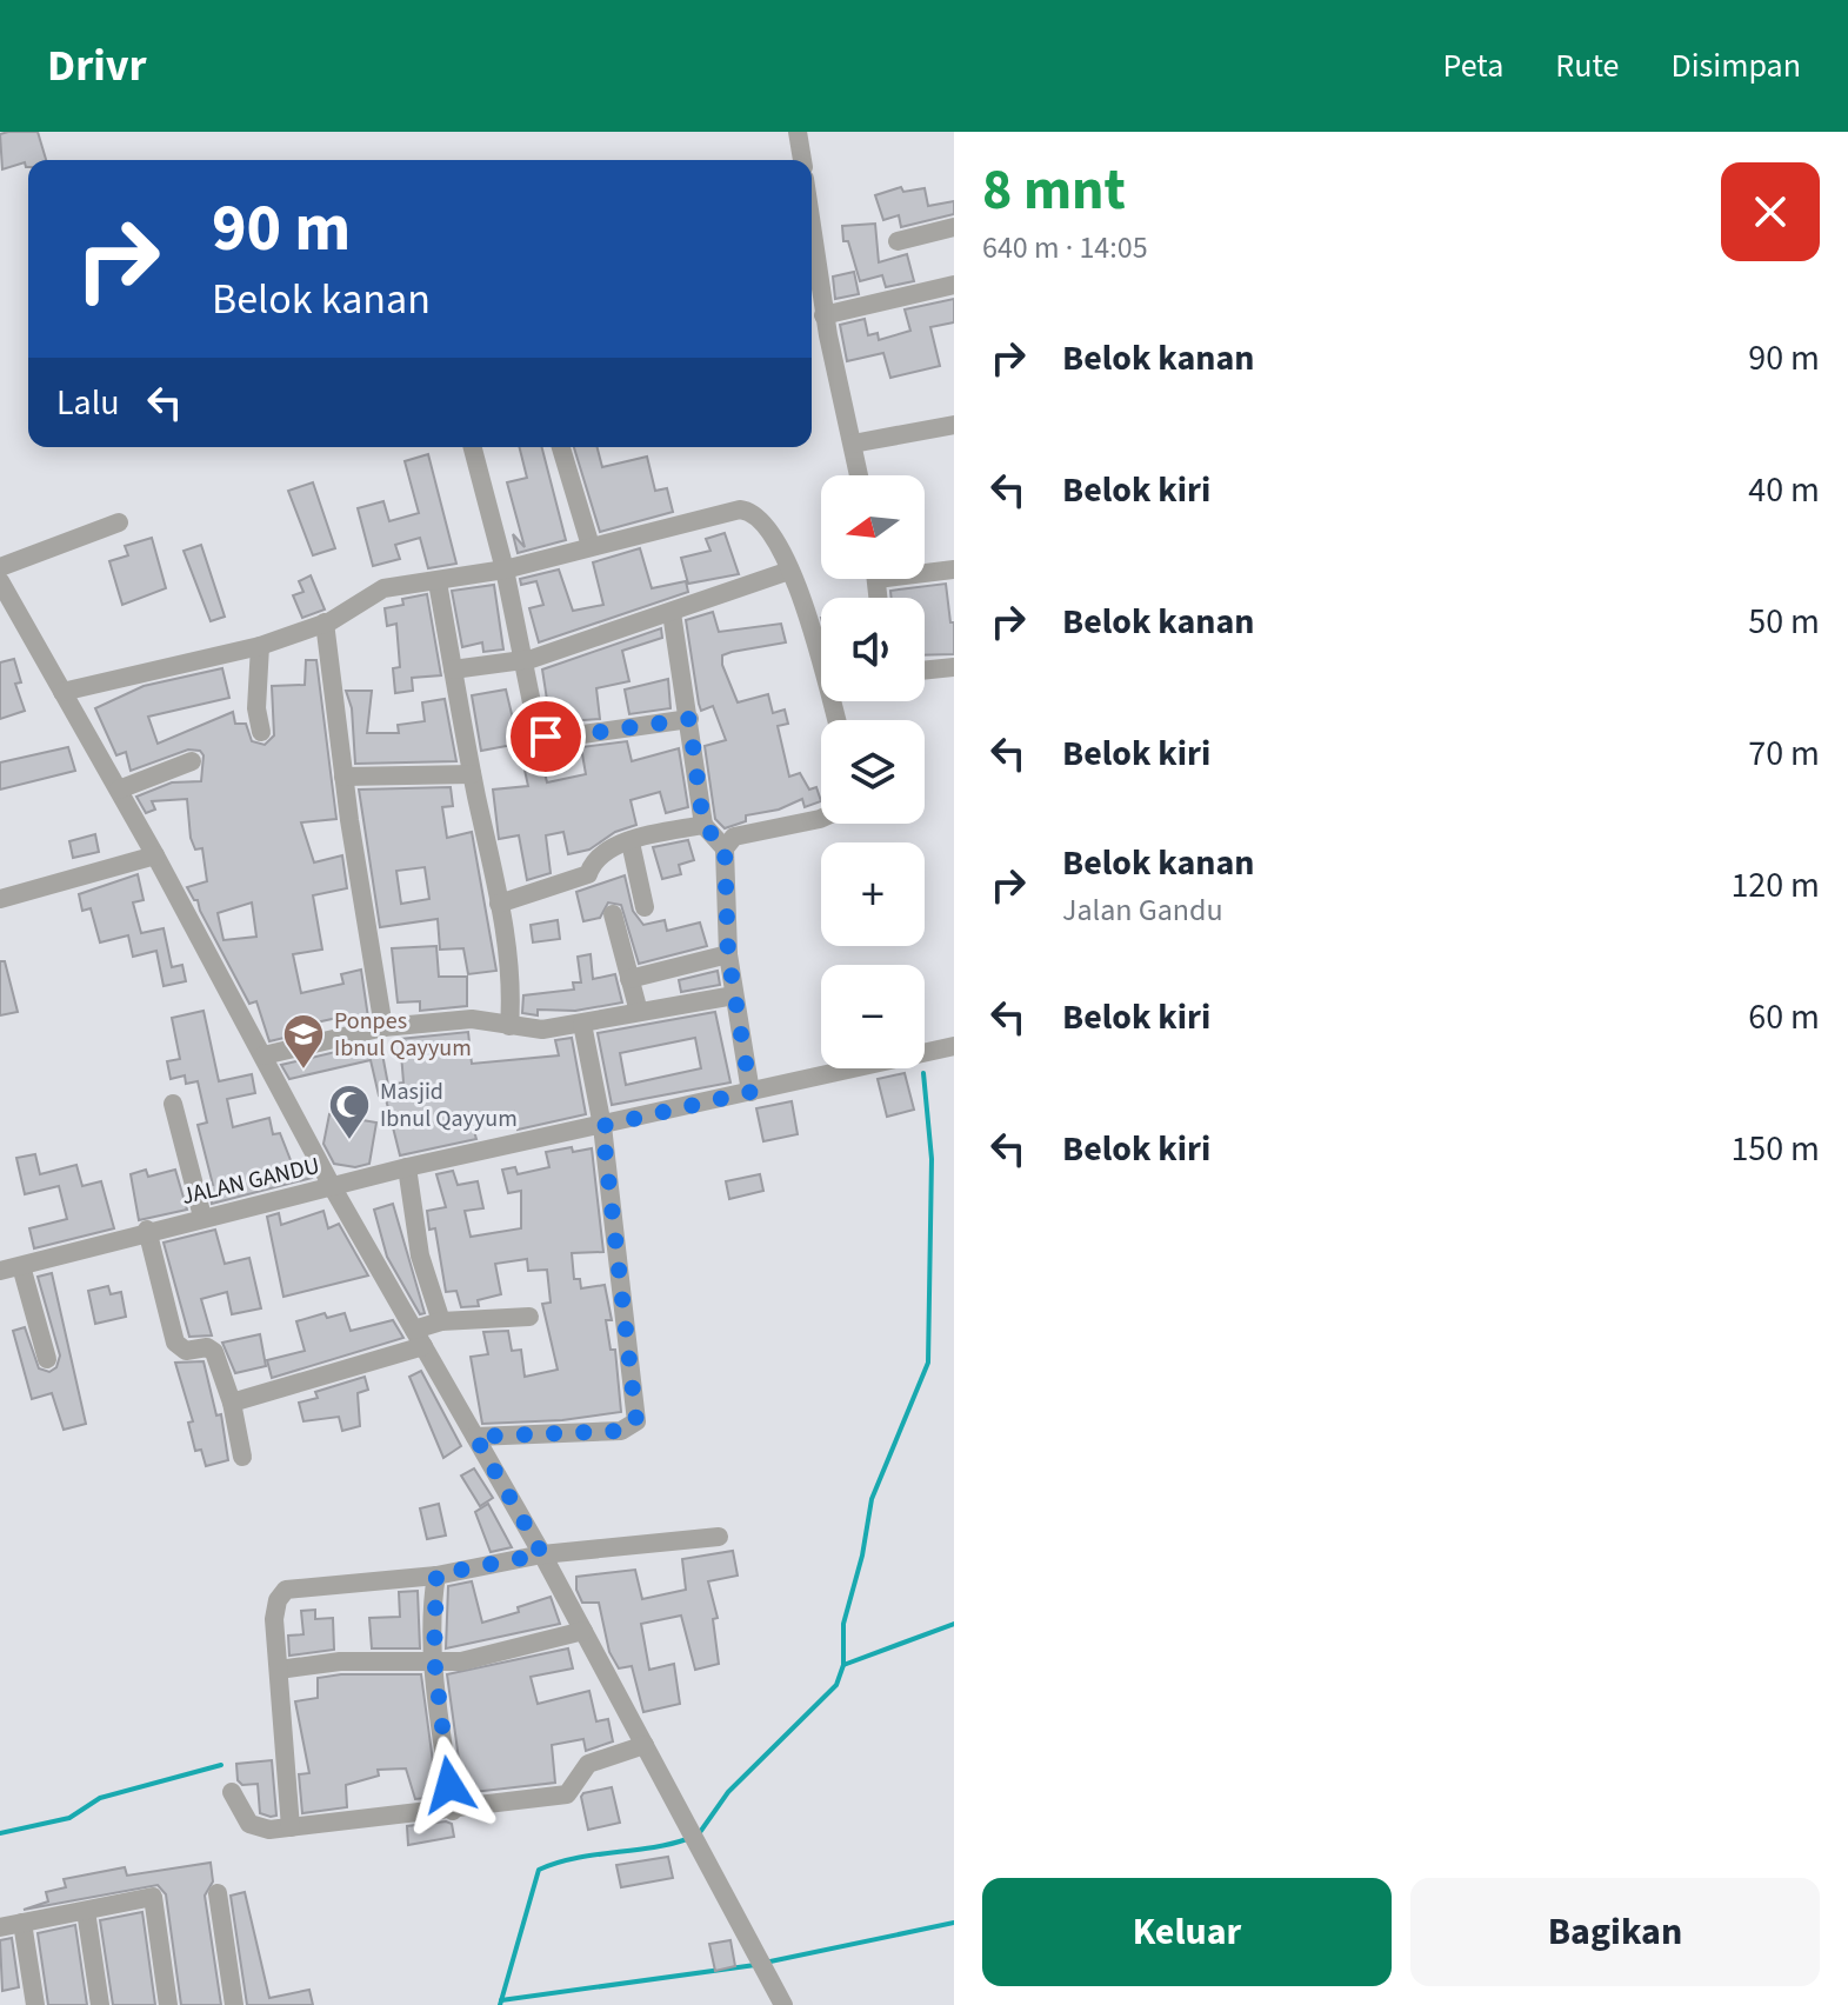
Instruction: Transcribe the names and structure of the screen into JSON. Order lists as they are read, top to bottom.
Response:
{
  "streets": {
    "street": ["JALAN GANDU"]
  },
  "places": {
    "school or university": ["Ponpes Ibnul Qayyum"],
    "mosque": ["Masjid Ibnul Qayyum"]
  },
  "north": "left",
  "page": {
    "header": "Drivr",
    "nav": ["Peta", "Rute", "Disimpan"],
    "heading": ["8 mnt", "640 m · 14:05"],
    "turn": ["90 m", "Belok kanan"],
    "list": [
      {
        "name": "Belok kanan",
        "value": "90 m"
      },
      {
        "name": "Belok kiri",
        "value": "40 m"
      },
      {
        "name": "Belok kanan",
        "value": "50 m"
      },
      {
        "name": "Belok kiri",
        "value": "70 m"
      },
      {
        "name": "Belok kanan",
        "note": "Jalan Gandu",
        "value": "120 m"
      },
      {
        "name": "Belok kiri",
        "value": "60 m"
      },
      {
        "name": "Belok kiri",
        "value": "150 m"
      }
    ],
    "then": "Lalu",
    "map_buttons": ["+", "−"],
    "buttons": ["Keluar", "Bagikan"]
  }
}
